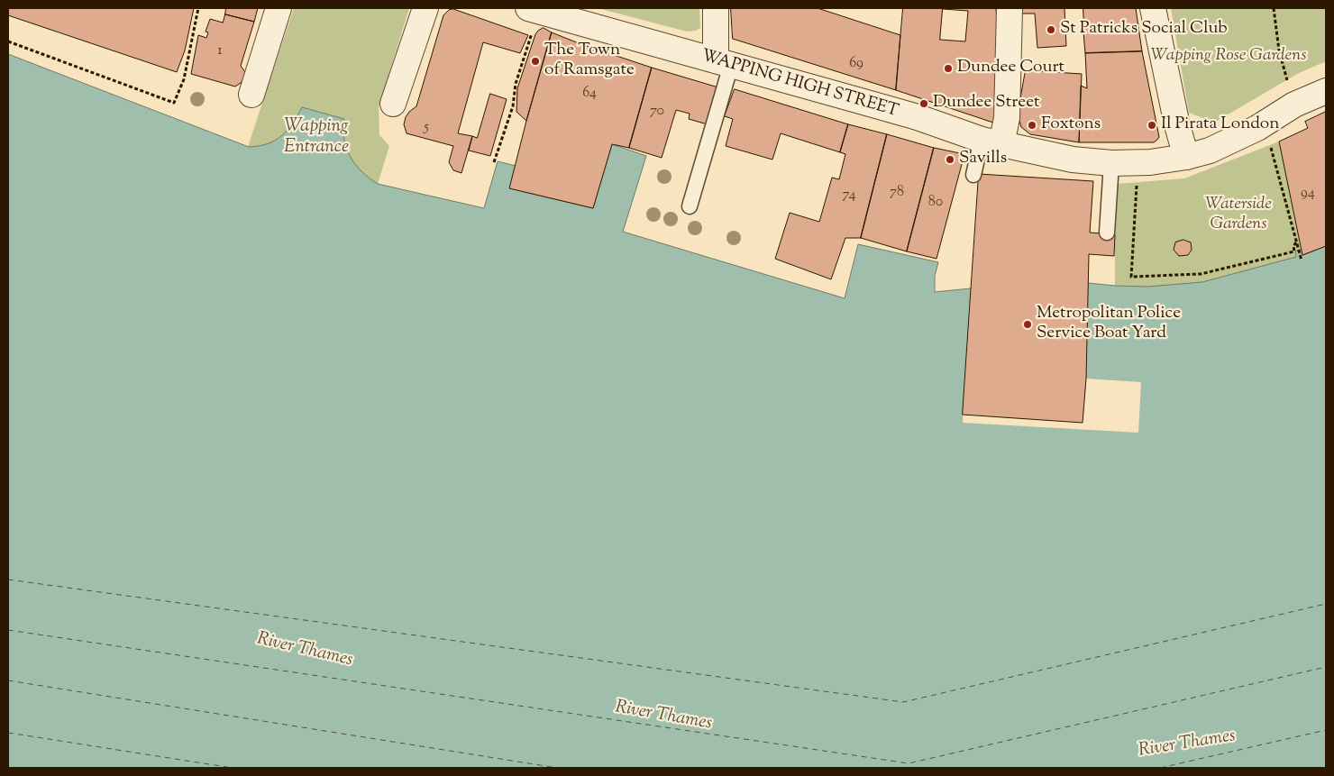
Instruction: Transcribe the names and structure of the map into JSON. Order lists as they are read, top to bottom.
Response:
{
  "streets": {
    "street": ["WAPPING HIGH STREET"]
  },
  "water": ["Wapping Entrance", "River Thames"],
  "parks": ["Wapping Rose Gardens", "Waterside Gardens"],
  "places": [
    "St Patricks Social Club",
    "The Town of Ramsgate",
    "Dundee Court",
    "Dundee Street",
    "Foxtons",
    "Il Pirata London",
    "Savills",
    "Metropolitan Police Service Boat Yard"
  ],
  "house_numbers": [
    "1",
    "69",
    "64",
    "70",
    "5",
    "78",
    "94",
    "74",
    "80"
  ]
}
